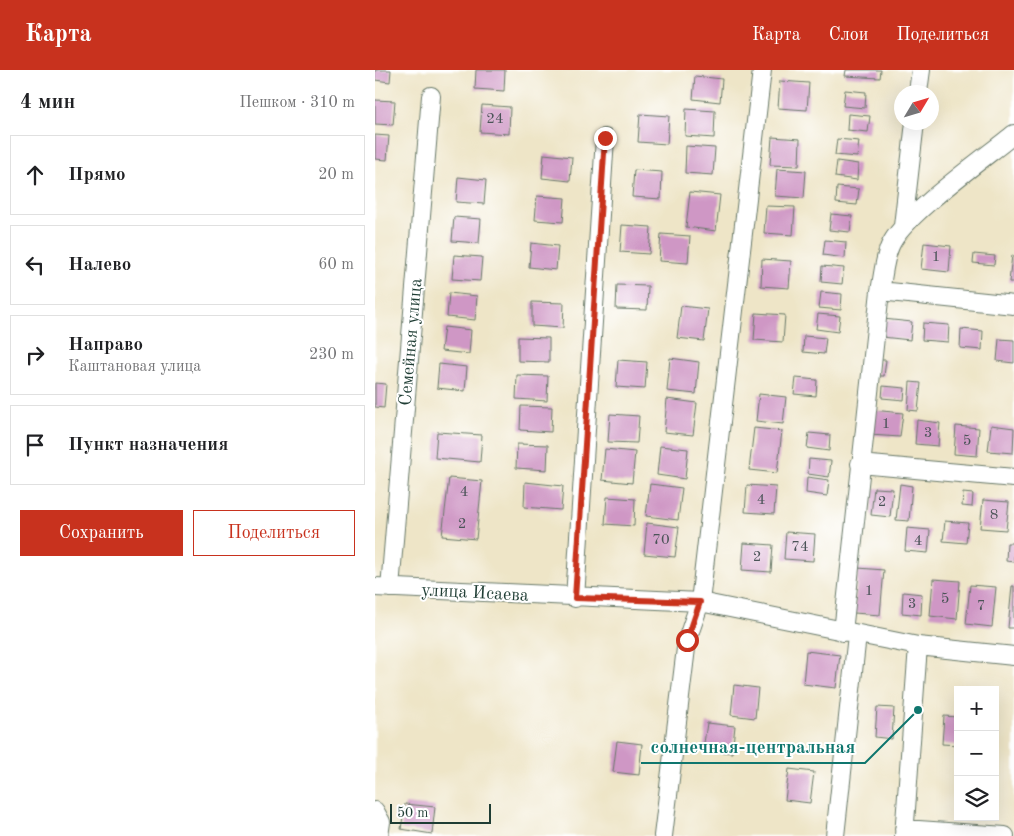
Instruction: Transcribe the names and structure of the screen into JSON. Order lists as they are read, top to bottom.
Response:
{
  "streets": {
    "street": ["Семейная улица", "улица Исаева"]
  },
  "crossings": [
    ["Семейная улица", "улица Исаева"]
  ],
  "places": ["солнечная-центральная"],
  "house_numbers": [
    "24",
    "1",
    "1",
    "3",
    "5",
    "4",
    "4",
    "2",
    "8",
    "2",
    "70",
    "4",
    "74",
    "2",
    "1",
    "5",
    "3",
    "7"
  ],
  "scale_bar": "50 m",
  "north": "top right",
  "page": {
    "header": "Карта",
    "nav": ["Карта", "Слои", "Поделиться"],
    "heading": ["4 мин", "Пешком · 310 m"],
    "list": [
      ["Прямо", "20 m"],
      ["Налево", "60 m"],
      ["Направо", "Каштановая улица", "230 m"],
      "Пункт назначения"
    ],
    "buttons": ["Сохранить", "Поделиться"],
    "map_buttons": ["+", "−"],
    "scale": "50 m"
  }
}
